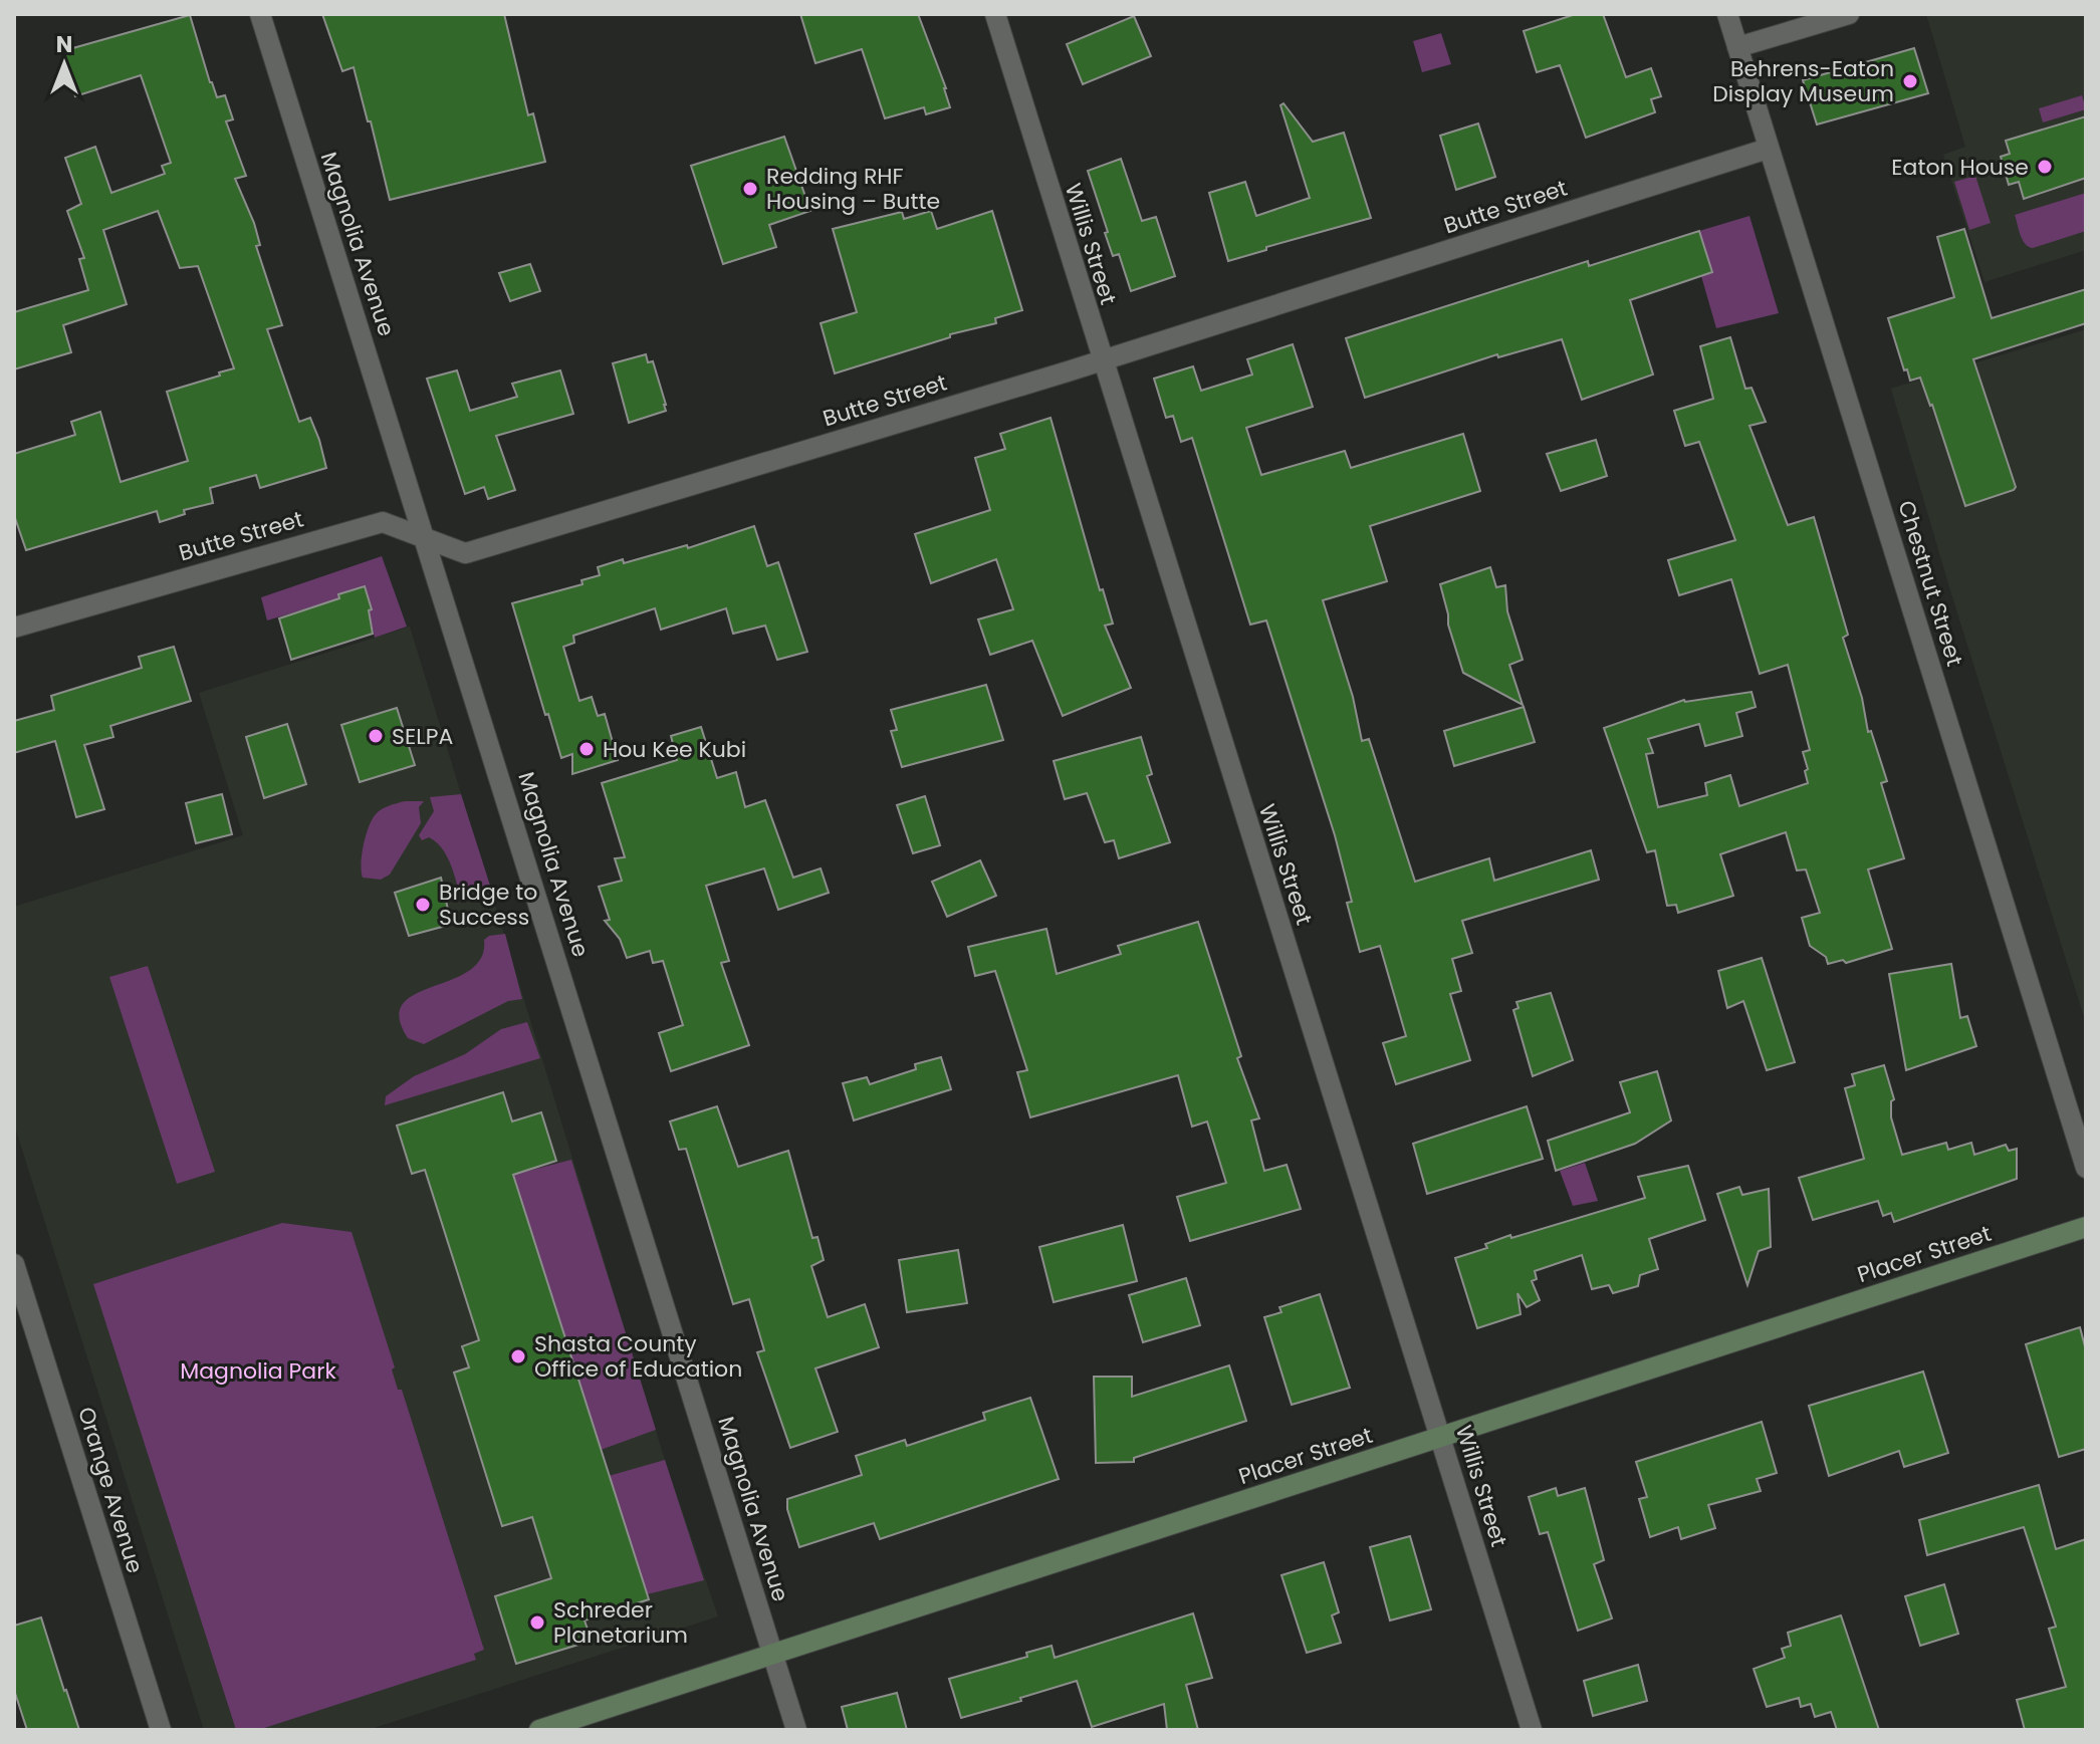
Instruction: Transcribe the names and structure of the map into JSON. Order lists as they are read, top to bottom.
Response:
{
  "streets": {
    "main road": ["Placer Street"],
    "street": [
      "Butte Street",
      "Magnolia Avenue",
      "Willis Street",
      "Chestnut Street",
      "Orange Avenue"
    ]
  },
  "crossings": [
    ["Butte Street", "Magnolia Avenue"],
    ["Butte Street", "Willis Street"],
    ["Butte Street", "Chestnut Street"],
    ["Magnolia Avenue", "Placer Street"],
    ["Willis Street", "Placer Street"]
  ],
  "parks": ["Magnolia Park"],
  "places": [
    "Behrens-Eaton Display Museum",
    "Eaton House",
    "Redding RHF Housing – Butte",
    "SELPA",
    "Hou Kee Kubi",
    "Bridge to Success",
    "Shasta County Office of Education",
    "Schreder Planetarium"
  ],
  "north": "top"
}
